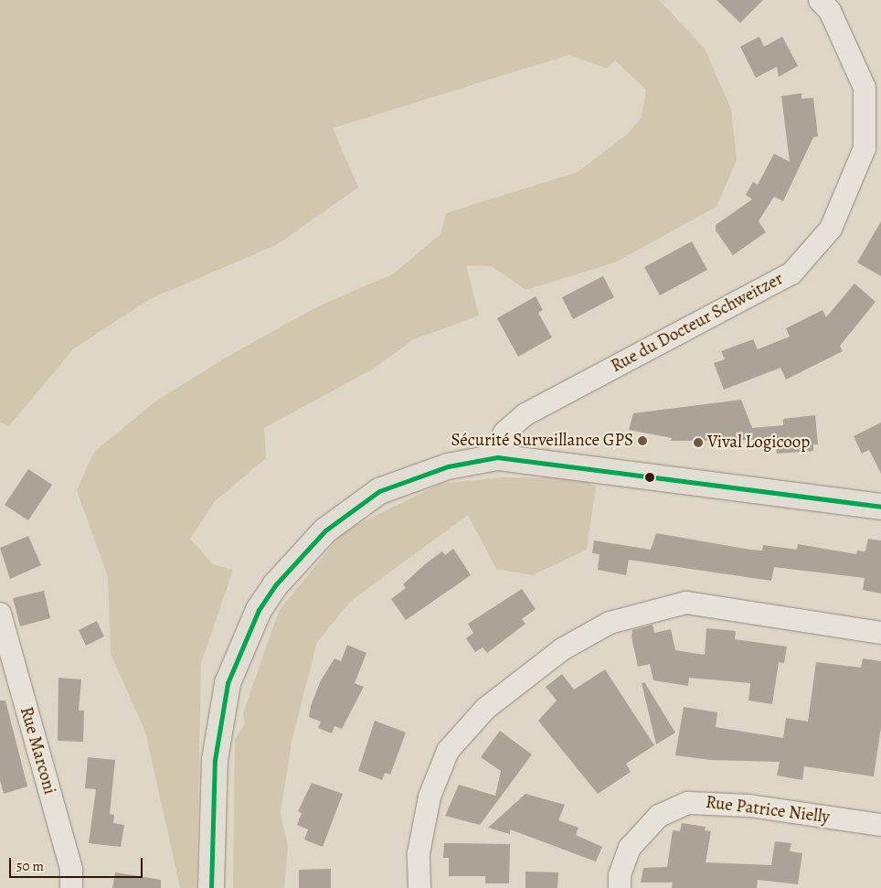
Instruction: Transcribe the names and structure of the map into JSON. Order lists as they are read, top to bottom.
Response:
{
  "streets": {
    "street": ["Rue du Docteur Schweitzer", "Rue Marconi", "Rue Patrice Nielly"]
  },
  "places": ["Sécurité Surveillance GPS", "Vival Logicoop"],
  "scale_bar": "50 m"
}
